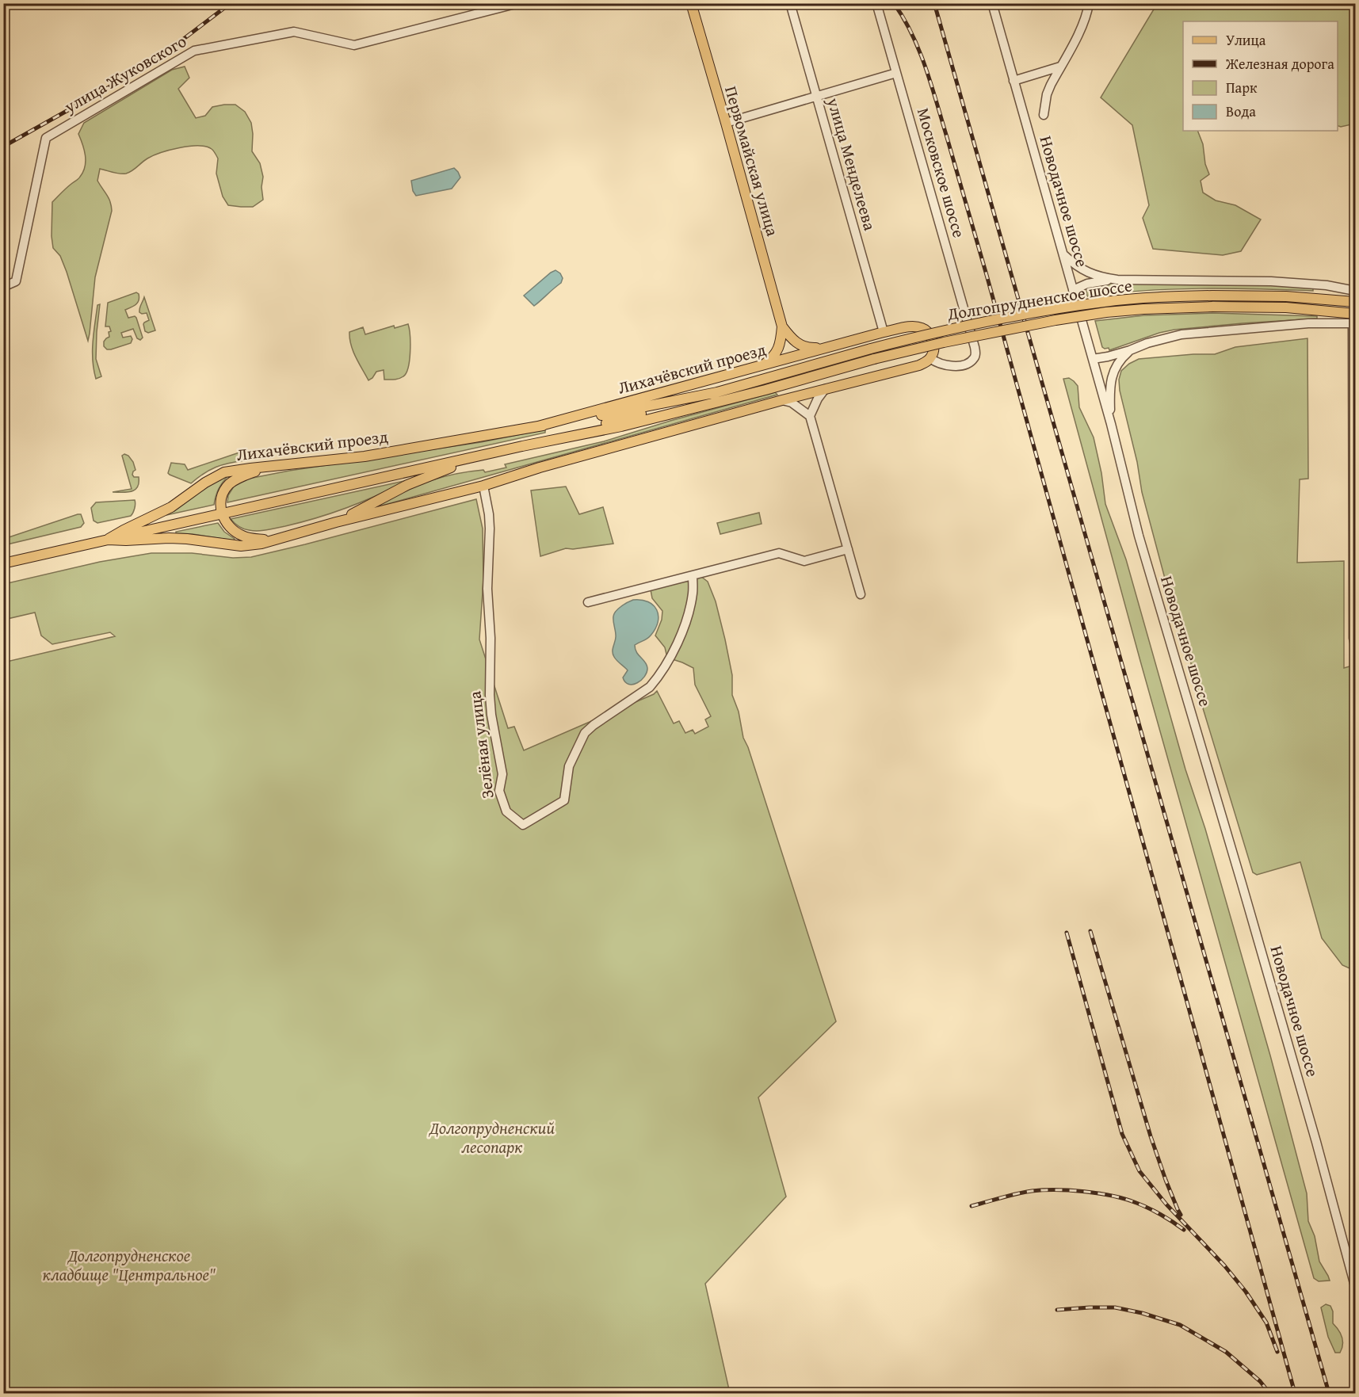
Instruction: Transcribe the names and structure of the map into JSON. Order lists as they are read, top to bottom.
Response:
{
  "streets": {
    "main road": ["Первомайская улица", "Долгопрудненское шоссе", "Лихачёвский проезд"],
    "street": [
      "улица Жуковского",
      "улица Менделеева",
      "Московское шоссе",
      "Новодачное шоссе",
      "Зелёная улица"
    ]
  },
  "crossings": [
    ["улица Менделеева", "Долгопрудненское шоссе"],
    ["Московское шоссе", "Долгопрудненское шоссе"],
    ["Долгопрудненское шоссе", "Лихачёвский проезд"]
  ],
  "parks": ["Долгопрудненский лесопарк", "Долгопрудненское кладбище \"Центральное\""],
  "legend": [
    "Улица",
    "Железная дорога",
    "Парк",
    "Вода"
  ]
}
